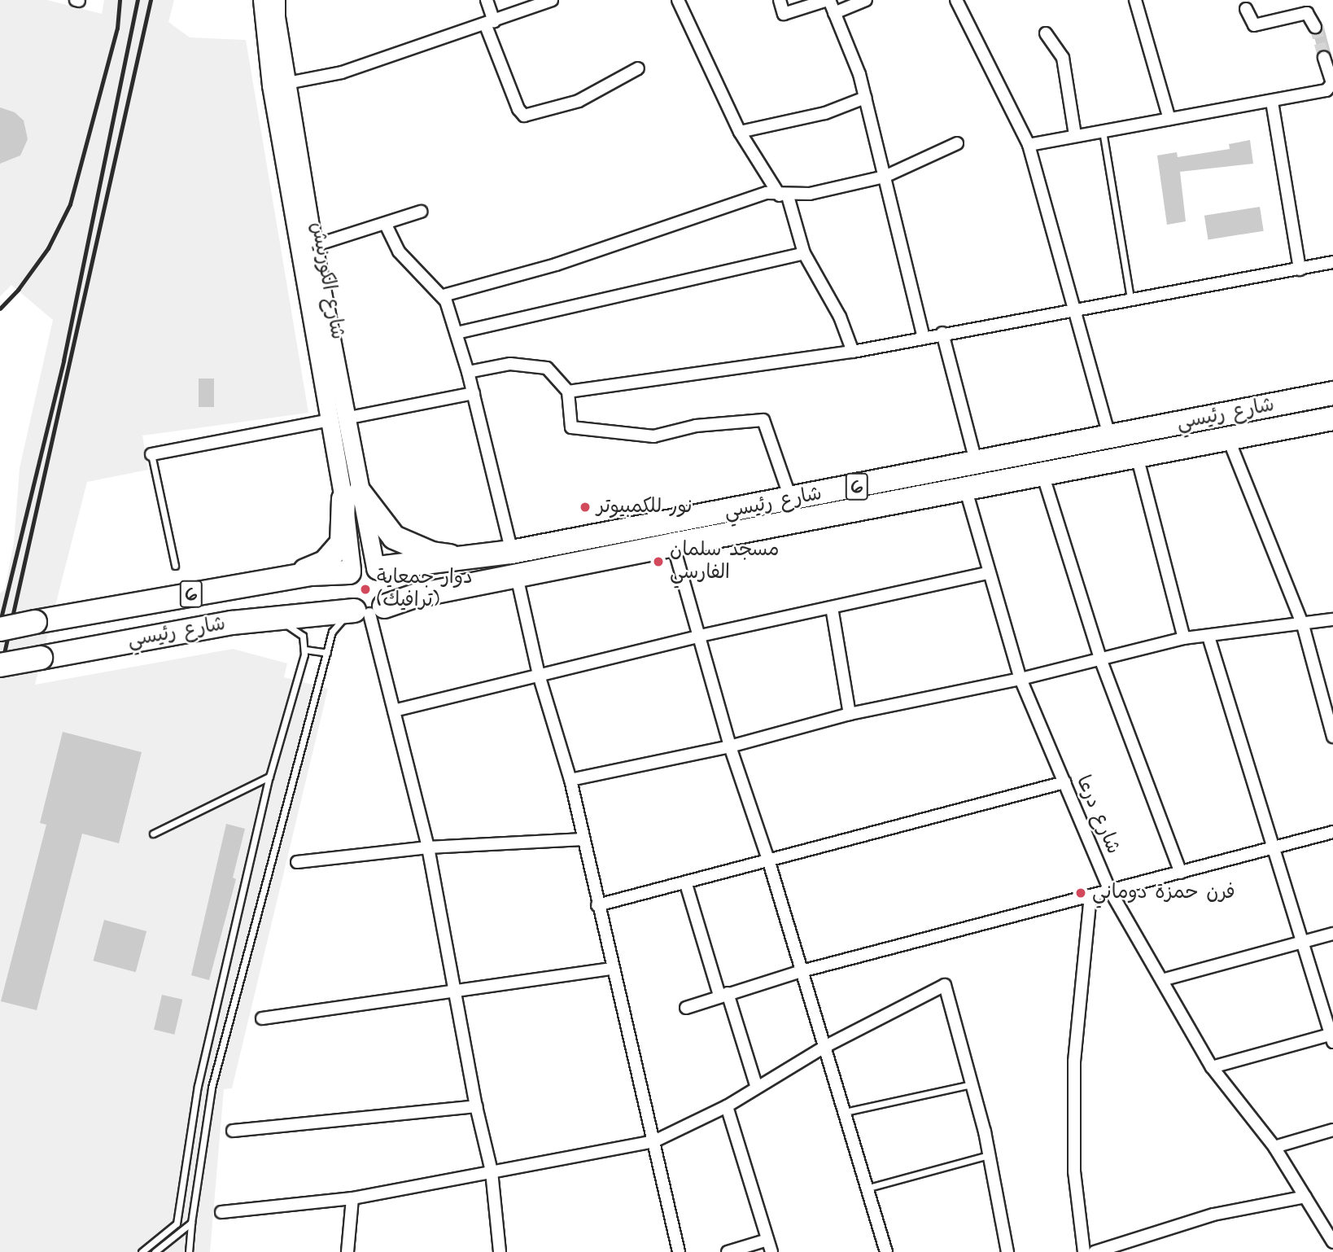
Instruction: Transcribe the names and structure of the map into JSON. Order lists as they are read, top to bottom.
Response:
{
  "streets": {
    "highway": ["شارع رئيسي", "6"],
    "street": ["شارع الكورنيش", "شارع درعا"]
  },
  "crossings": [
    ["شارع الكورنيش", "شارع رئيسي"],
    ["شارع رئيسي", "شارع درعا"]
  ],
  "places": [
    "نور للكمبيوتر",
    "مسجد سلمان الفارسي",
    "دوار جمعاية (ترافيك)",
    "فرن حمزة دوماني"
  ]
}
